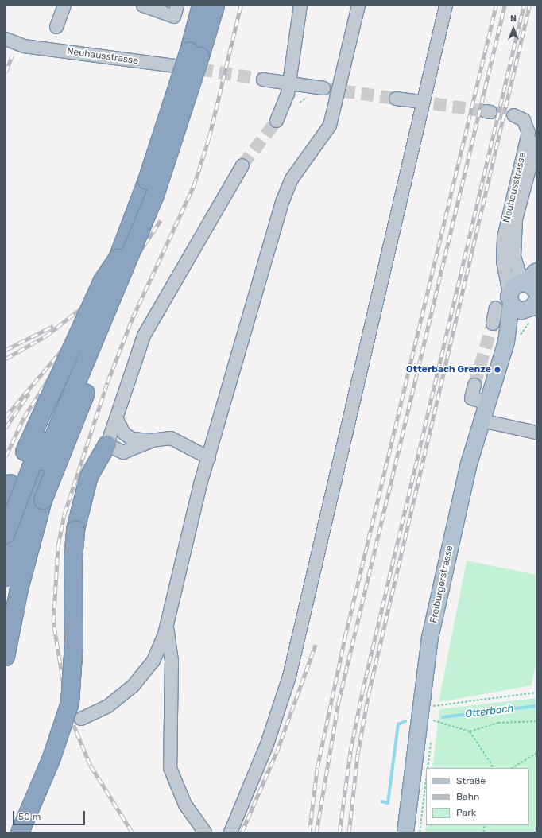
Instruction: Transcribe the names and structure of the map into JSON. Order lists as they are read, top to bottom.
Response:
{
  "streets": {
    "main road": ["Freiburgerstrasse"],
    "street": ["Neuhausstrasse"]
  },
  "crossings": [
    ["Neuhausstrasse", "Freiburgerstrasse"]
  ],
  "water": ["Otterbach"],
  "places": ["Otterbach Grenze"],
  "legend": ["Straße", "Bahn", "Park"],
  "scale_bar": "50 m",
  "north": "top"
}
